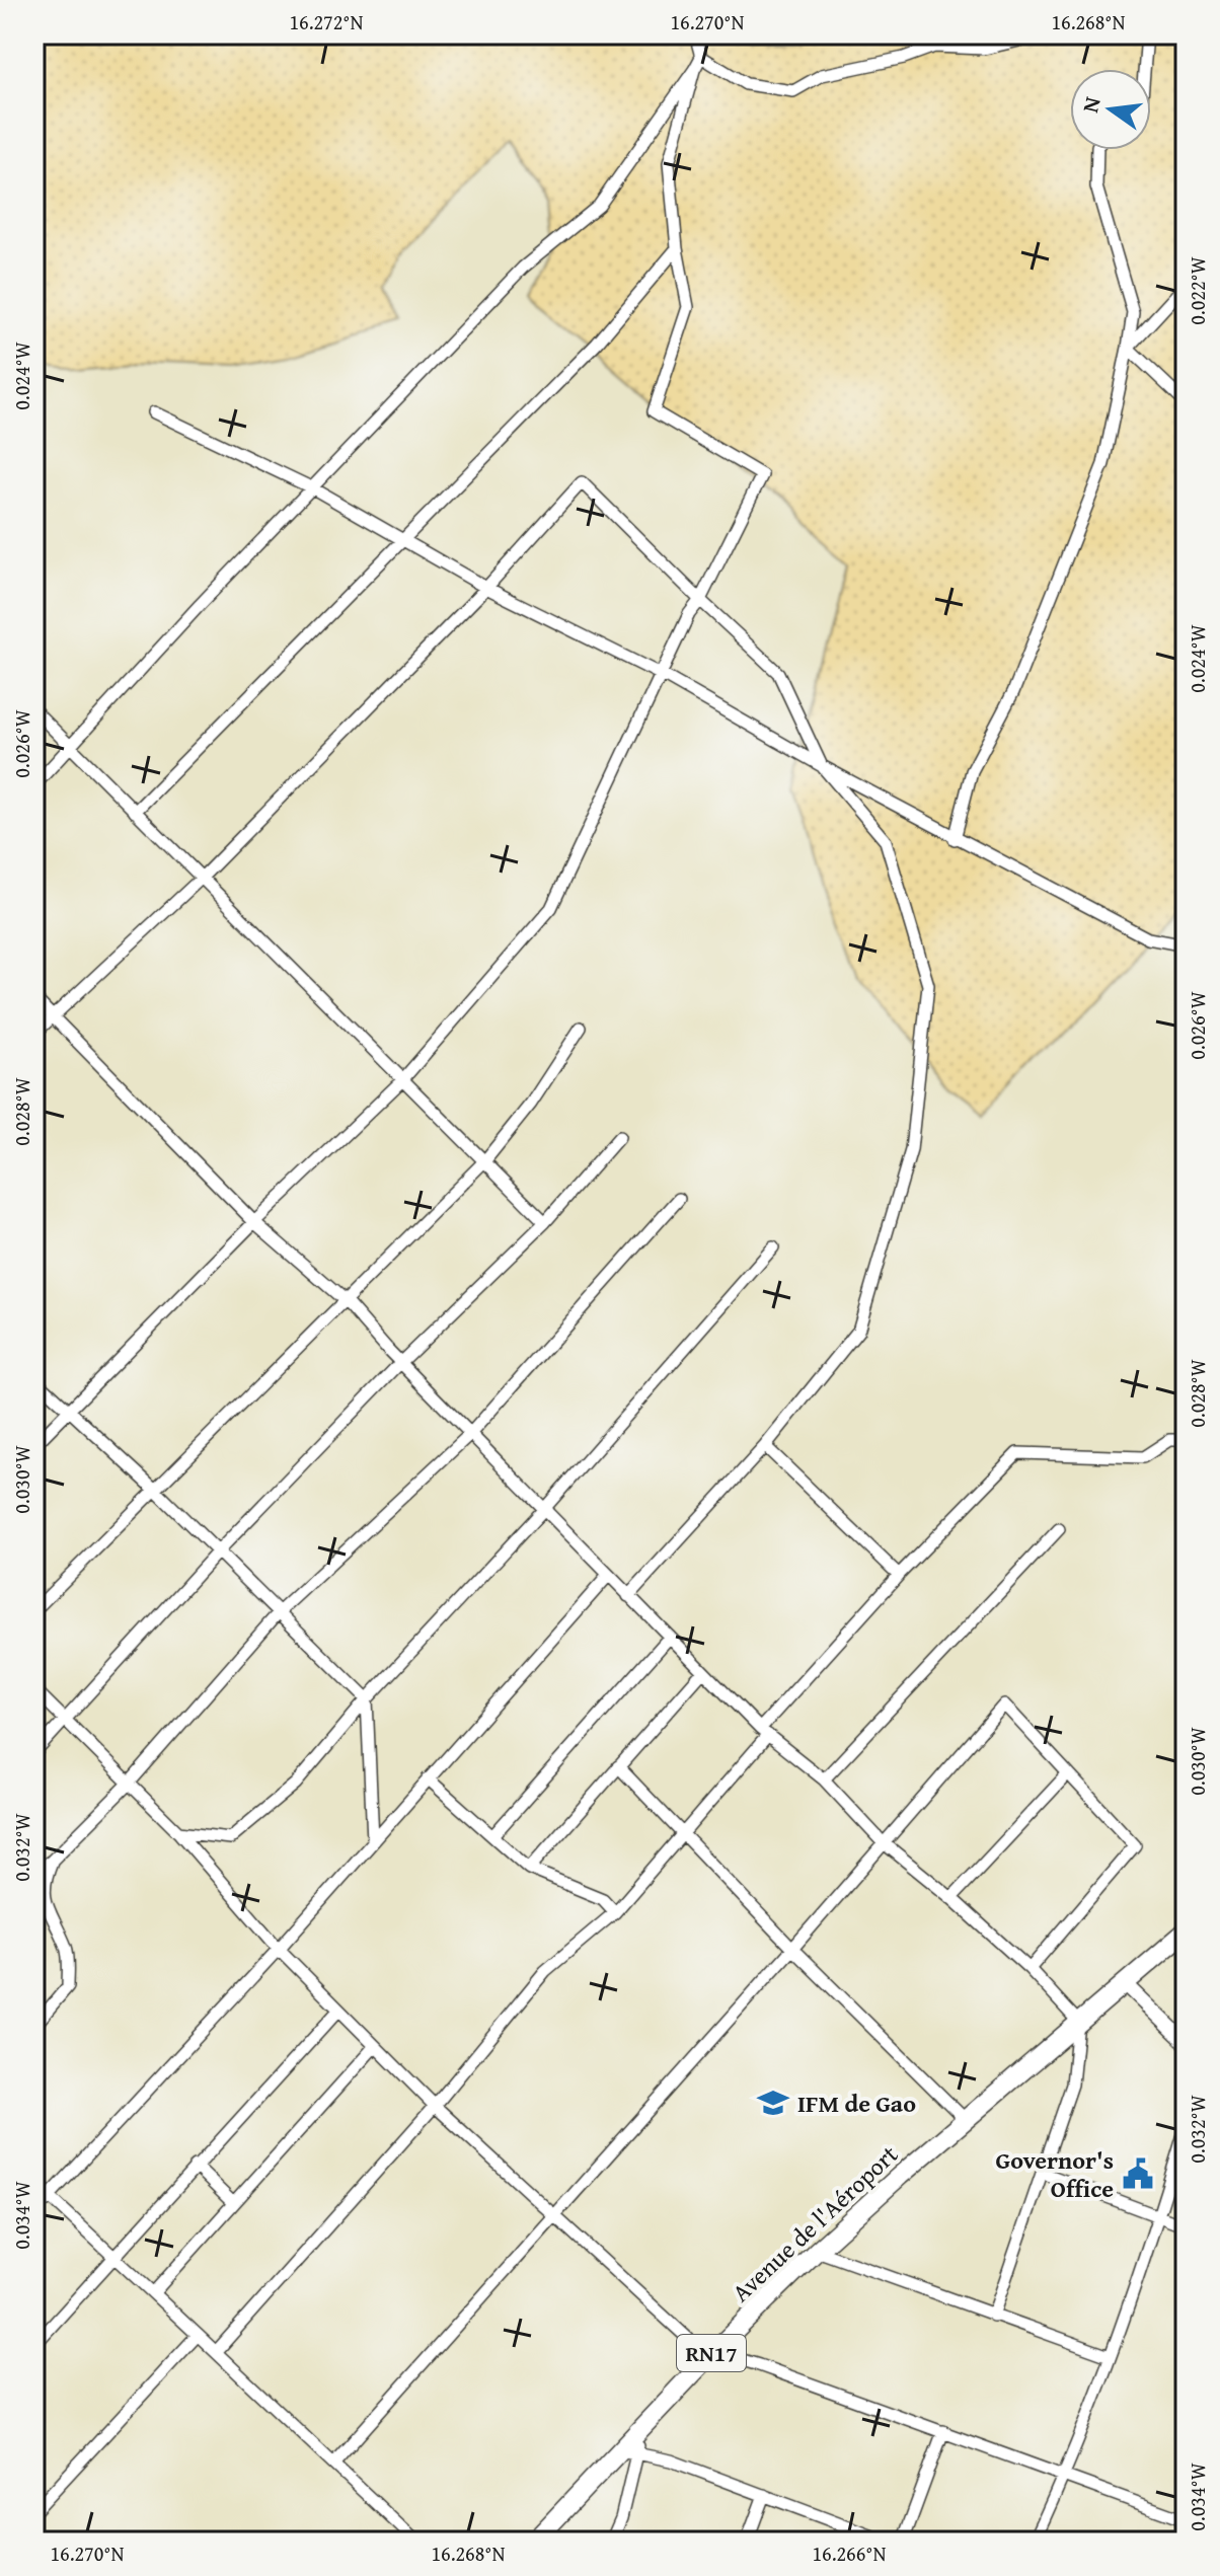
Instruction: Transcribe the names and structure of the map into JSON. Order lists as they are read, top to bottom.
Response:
{
  "streets": {
    "main road": ["Avenue de l'Aéroport", "RN17"]
  },
  "places": {
    "school or university": ["IFM de Gao"],
    "public building": ["Governor's Office"]
  },
  "north": "left",
  "coordinates": [
    "16.272°N",
    "16.270°N",
    "16.268°N",
    "0.022°W",
    "0.024°W",
    "0.026°W",
    "0.028°W",
    "0.030°W",
    "0.032°W",
    "0.034°W",
    "16.266°N"
  ]
}
